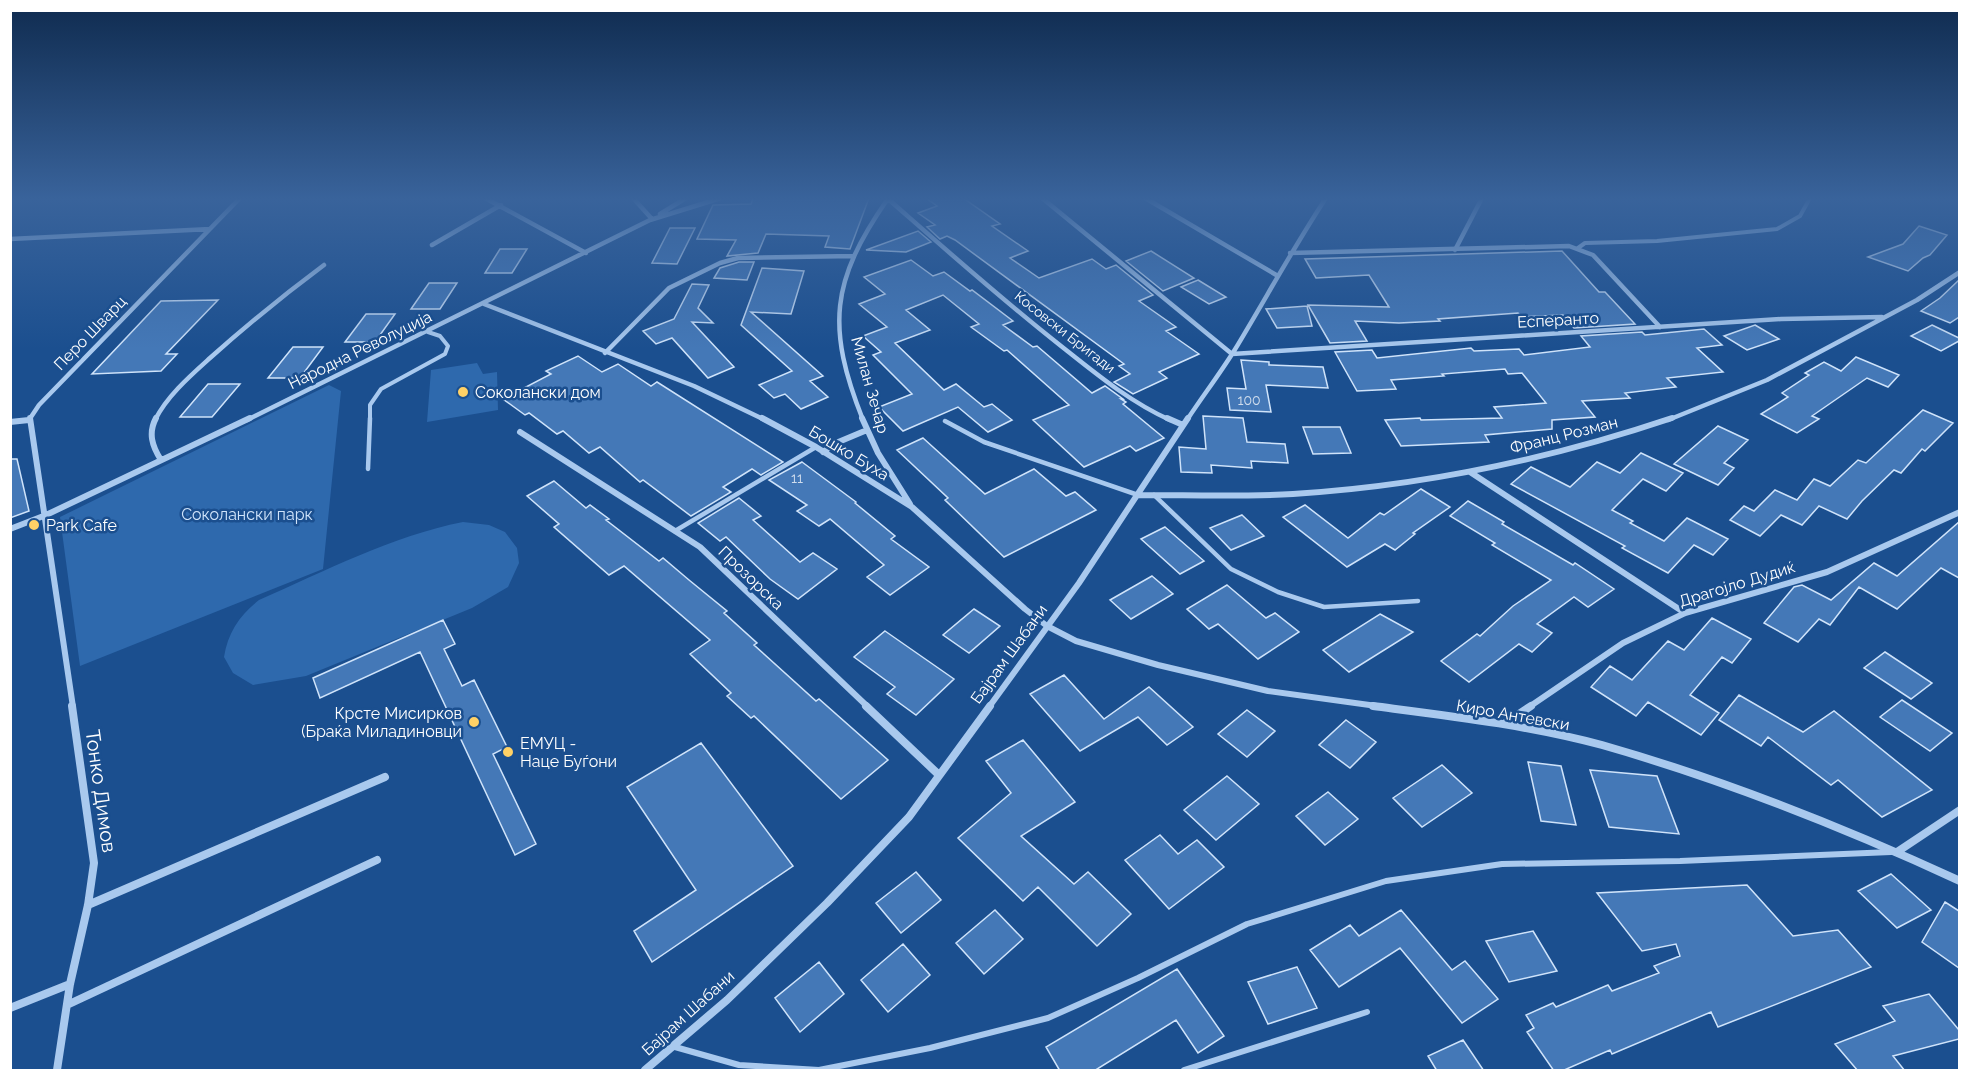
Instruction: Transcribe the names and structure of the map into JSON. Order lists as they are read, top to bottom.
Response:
{
  "streets": {
    "street": [
      "Есперанто",
      "Косовски Бригади",
      "Перо Шварц",
      "Народна Револуција",
      "Милан Зечар",
      "Франц Розман",
      "Бошко Буха",
      "Прозорска",
      "Драгојло Дудиќ",
      "Бајрам Шабани",
      "Киро Антевски",
      "Тонко Димов"
    ]
  },
  "crossings": [
    ["Есперанто", "Франц Розман"],
    ["Есперанто", "Бајрам Шабани"],
    ["Косовски Бригади", "Бајрам Шабани"],
    ["Народна Револуција", "Бошко Буха"],
    ["Народна Револуција", "Тонко Димов"],
    ["Милан Зечар", "Бошко Буха"],
    ["Франц Розман", "Бајрам Шабани"],
    ["Бошко Буха", "Бајрам Шабани"],
    ["Бошко Буха", "Киро Антевски"],
    ["Прозорска", "Бајрам Шабани"],
    ["Драгојло Дудиќ", "Киро Антевски"],
    ["Бајрам Шабани", "Киро Антевски"]
  ],
  "parks": ["Соколански парк"],
  "places": [
    "Соколански дом",
    "Park Cafe",
    "Крсте Мисирков (Браќа Миладиновци",
    "ЕМУЦ - Наце Буѓони"
  ],
  "house_numbers": ["100", "11"]
}
